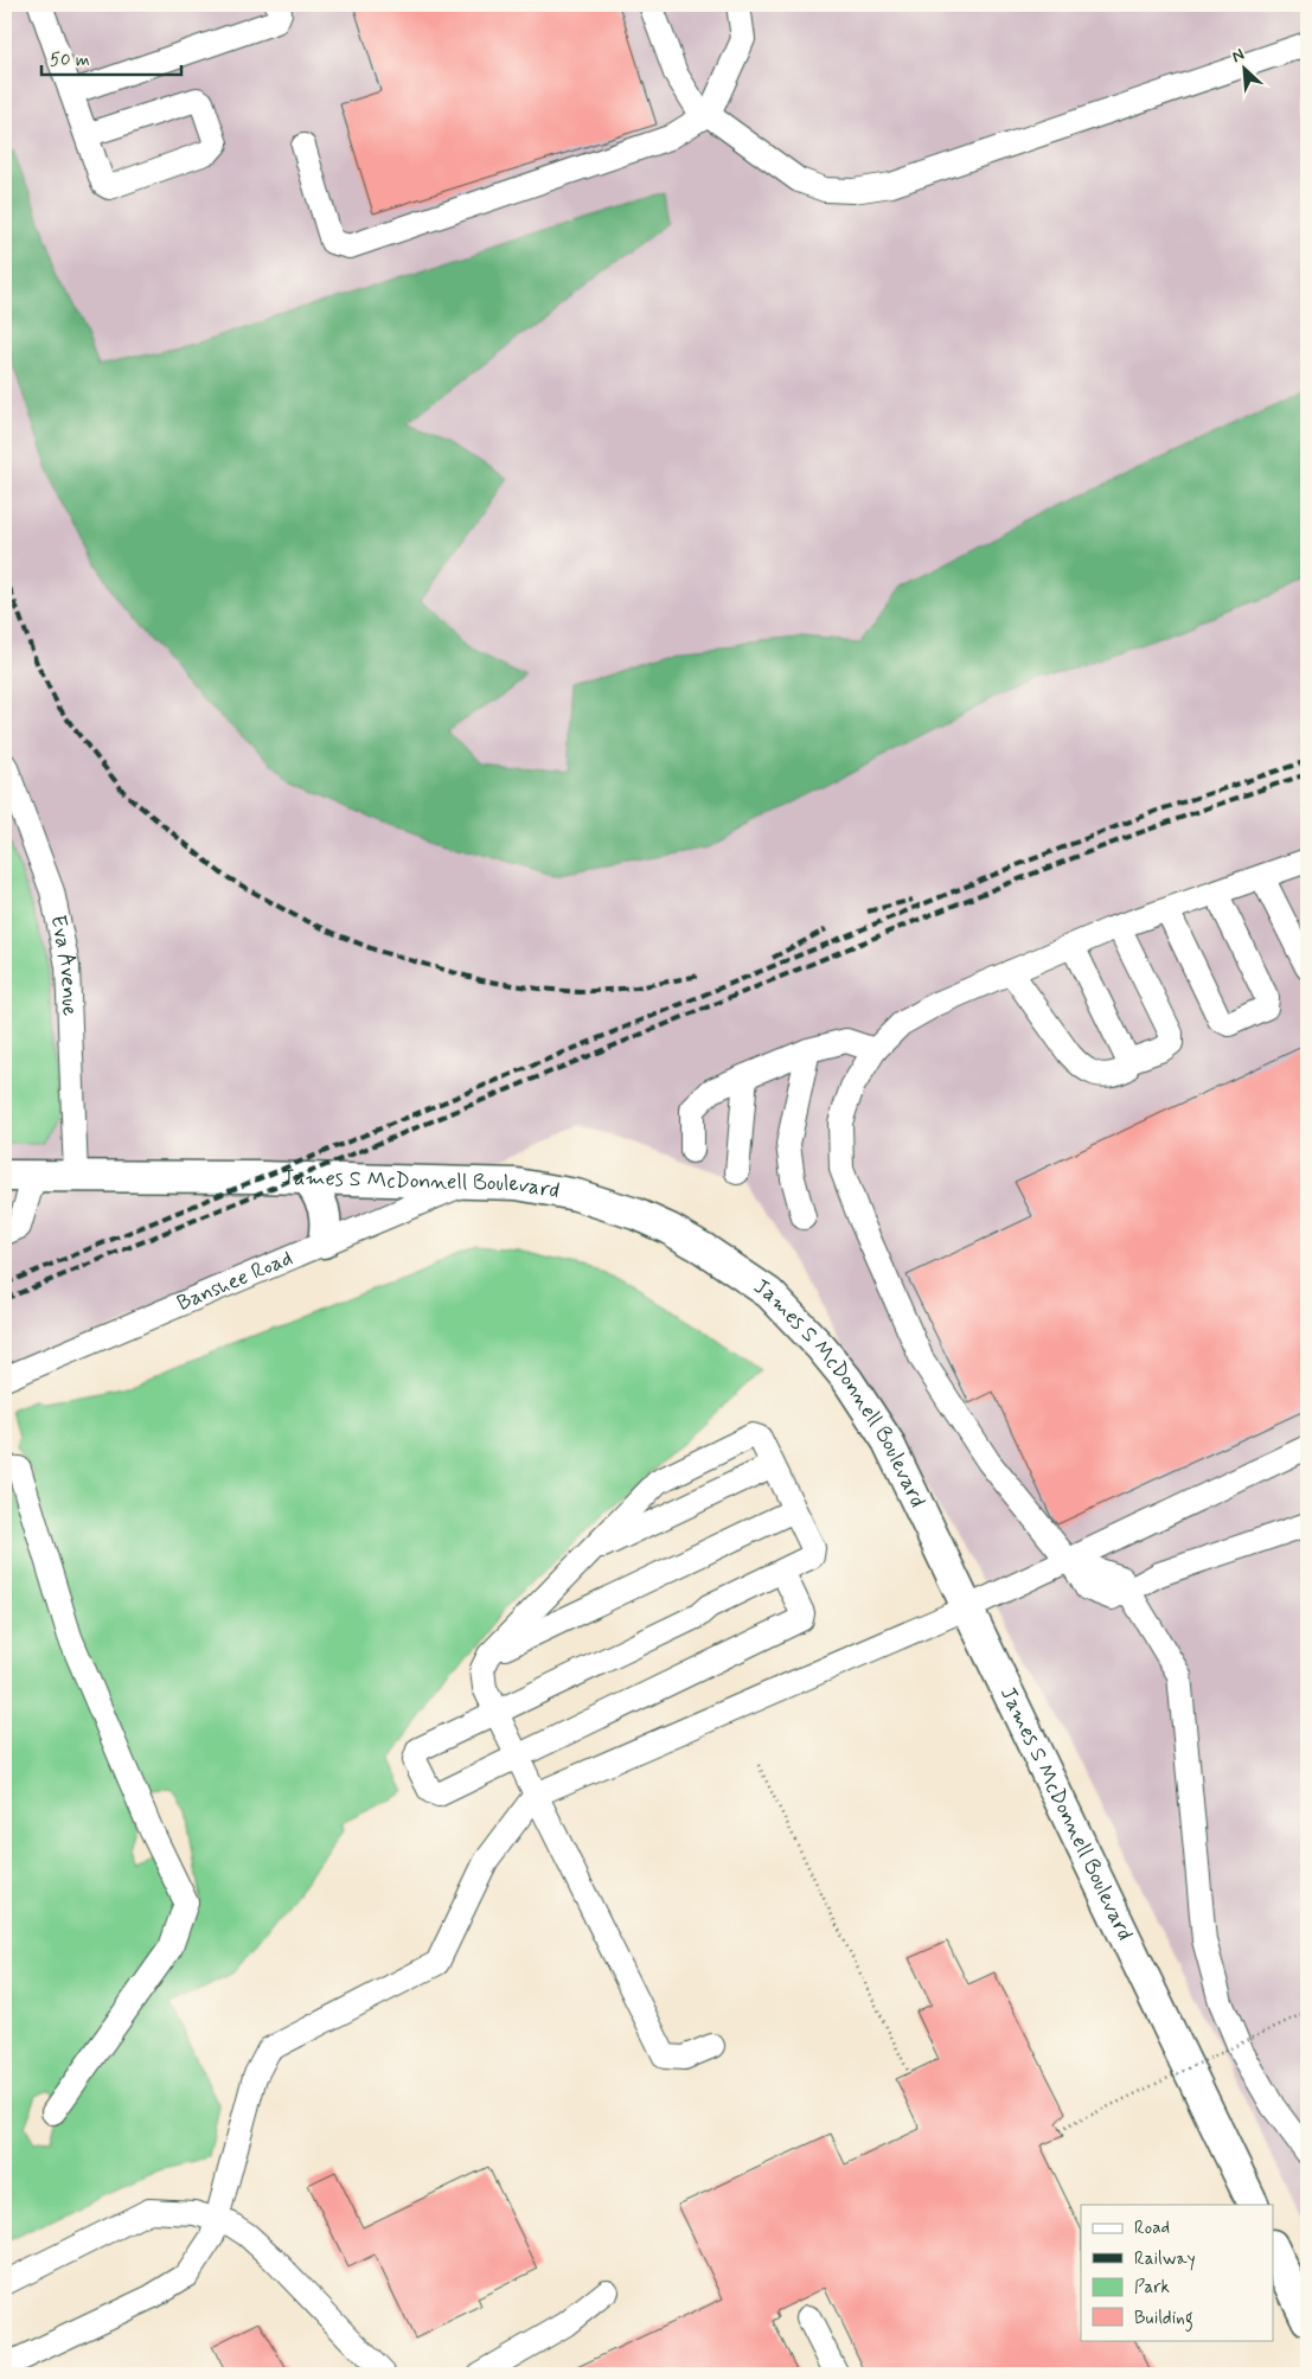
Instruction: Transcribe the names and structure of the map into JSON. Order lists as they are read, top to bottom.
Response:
{
  "streets": {
    "main road": ["James S McDonnell Boulevard"],
    "street": ["Eva Avenue", "Banshee Road"]
  },
  "crossings": [
    ["Eva Avenue", "James S McDonnell Boulevard"],
    ["James S McDonnell Boulevard", "Banshee Road"]
  ],
  "legend": [
    "Road",
    "Railway",
    "Park",
    "Building"
  ],
  "scale_bar": "50 m",
  "north": "top left"
}
